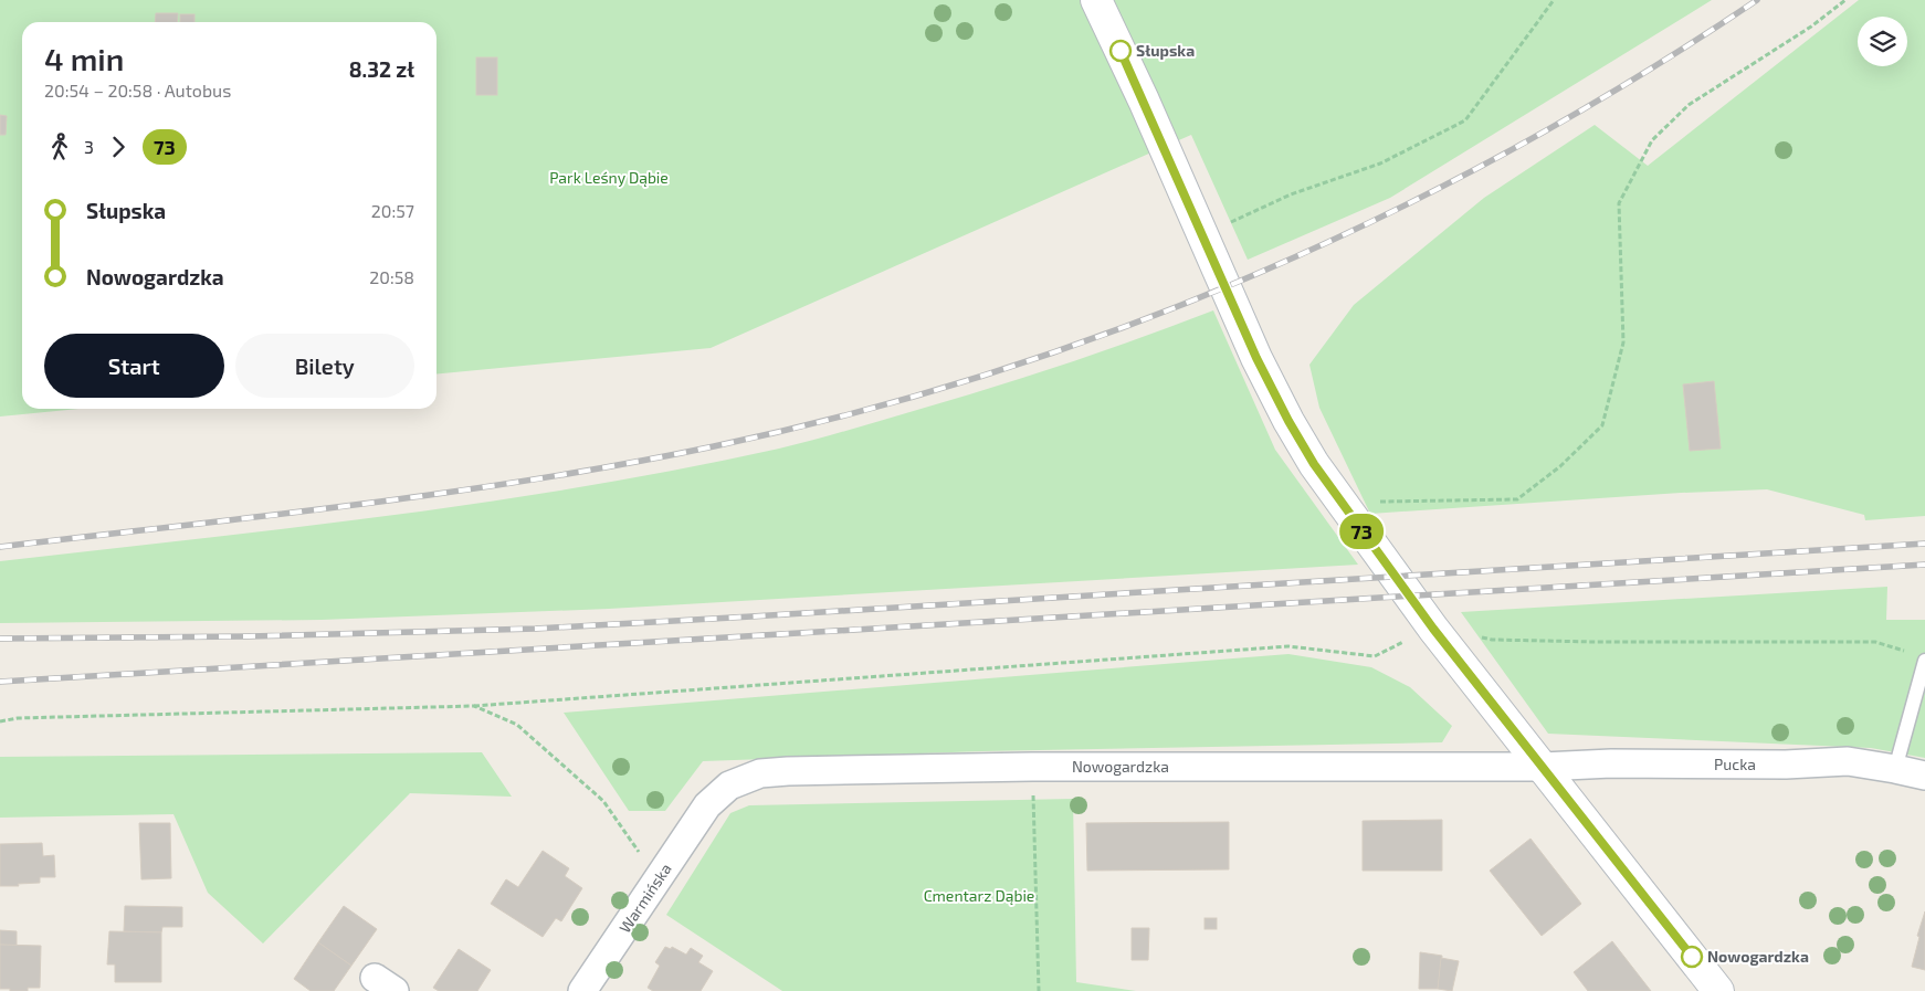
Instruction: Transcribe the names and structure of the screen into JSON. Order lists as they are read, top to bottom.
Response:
{
  "streets": {
    "street": ["Pucka", "Nowogardzka", "Warmińska"]
  },
  "crossings": [
    ["Pucka", "Nowogardzka"],
    ["Nowogardzka", "Warmińska"]
  ],
  "parks": ["Park Leśny Dąbie", "Cmentarz Dąbie"],
  "places": ["Słupska", "Nowogardzka"],
  "lines": ["bus line 73"],
  "page": {
    "on_map": "73",
    "heading": ["4 min", "20:54 – 20:58 · Autobus", "8.32 zł"],
    "legs": ["3", "73"],
    "list": [
      {
        "name": "Słupska",
        "value": "20:57"
      },
      {
        "name": "Nowogardzka",
        "value": "20:58"
      }
    ],
    "buttons": ["Start", "Bilety"]
  }
}
